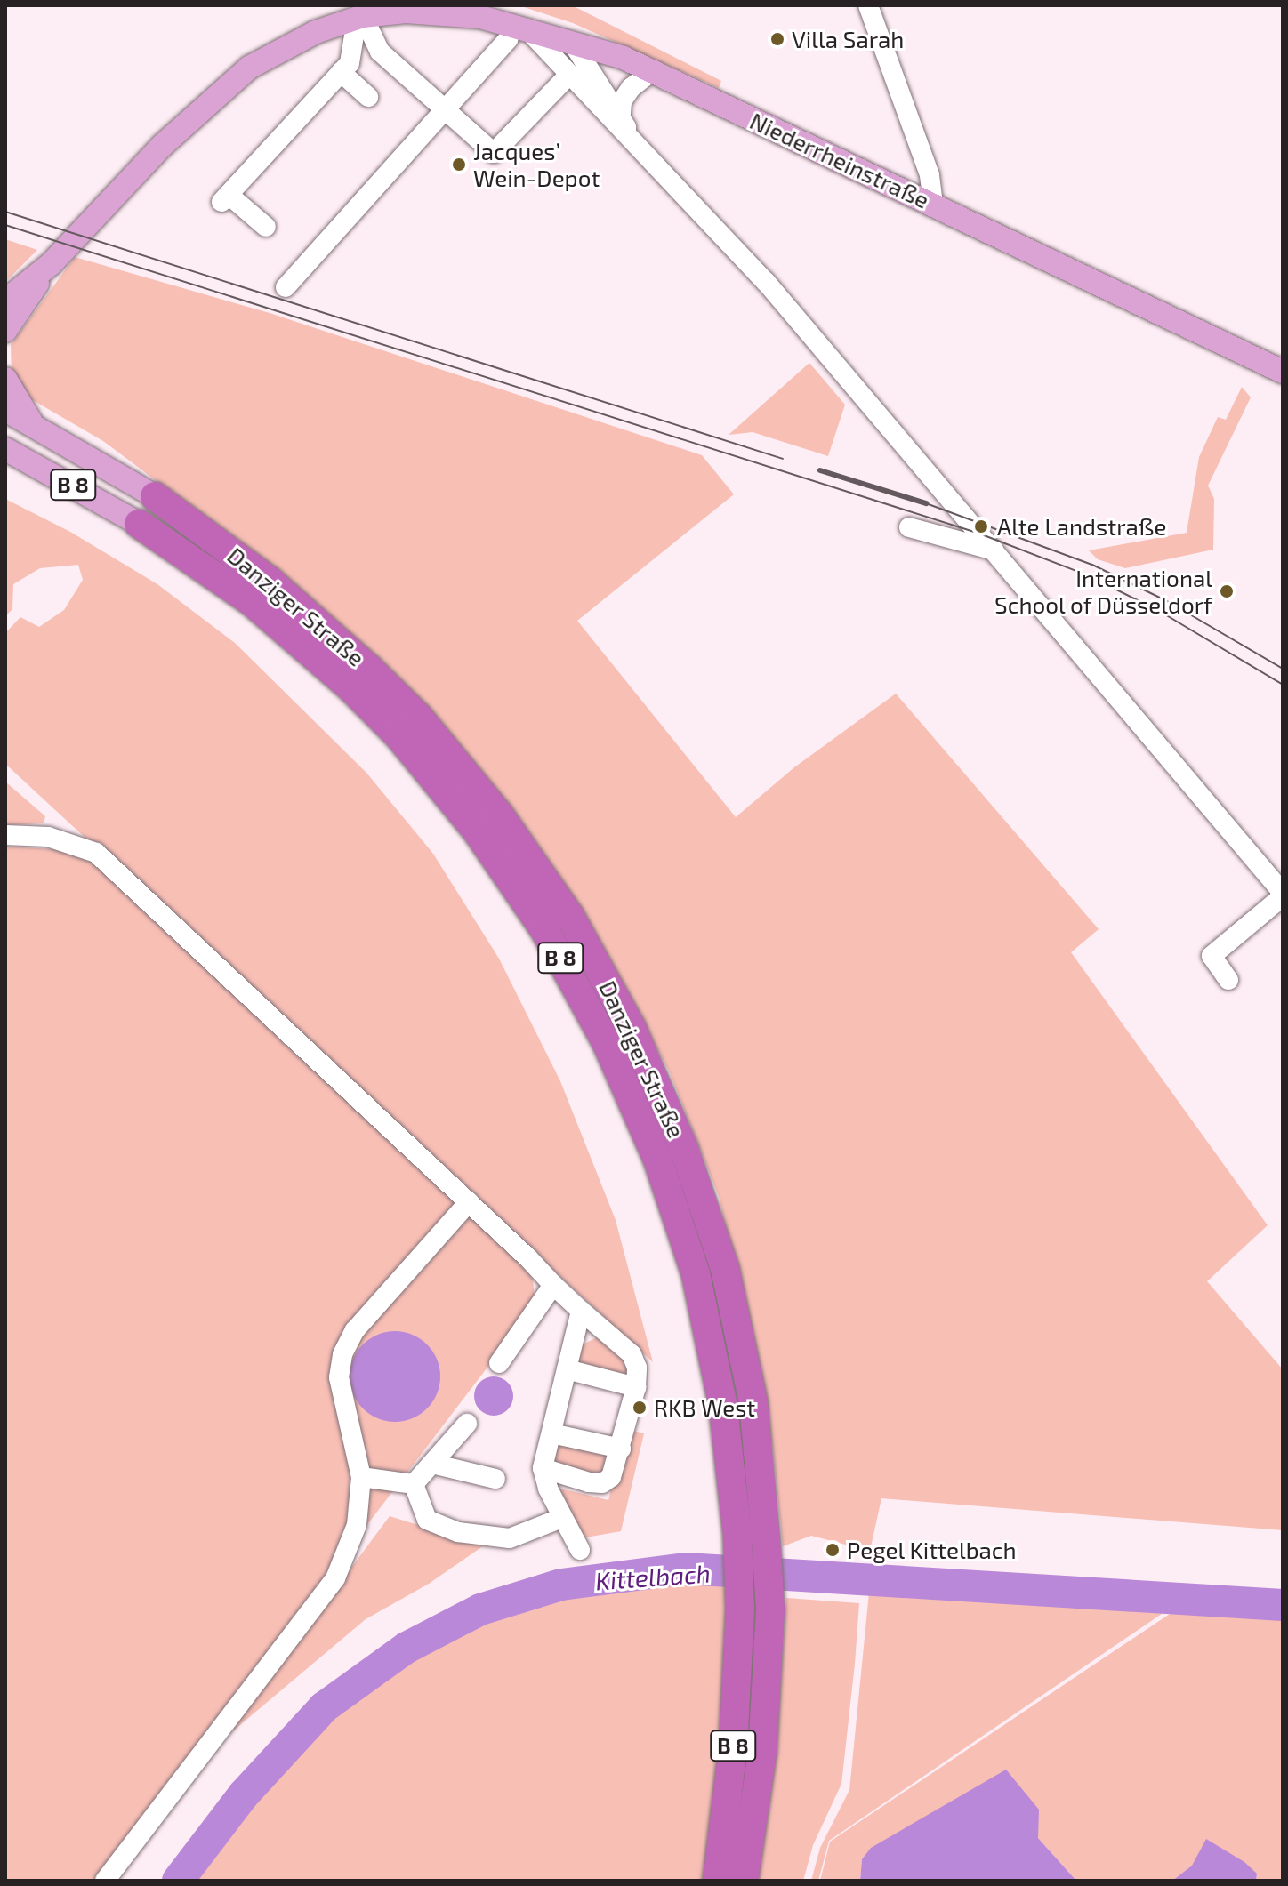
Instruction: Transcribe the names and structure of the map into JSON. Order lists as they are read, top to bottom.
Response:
{
  "streets": {
    "highway": ["B 8", "Danziger Straße"],
    "main road": ["Niederrheinstraße"]
  },
  "water": ["Kittelbach"],
  "places": [
    "Villa Sarah",
    "Jacques’ Wein-Depot",
    "Alte Landstraße",
    "International School of Düsseldorf",
    "RKB West",
    "Pegel Kittelbach"
  ]
}
